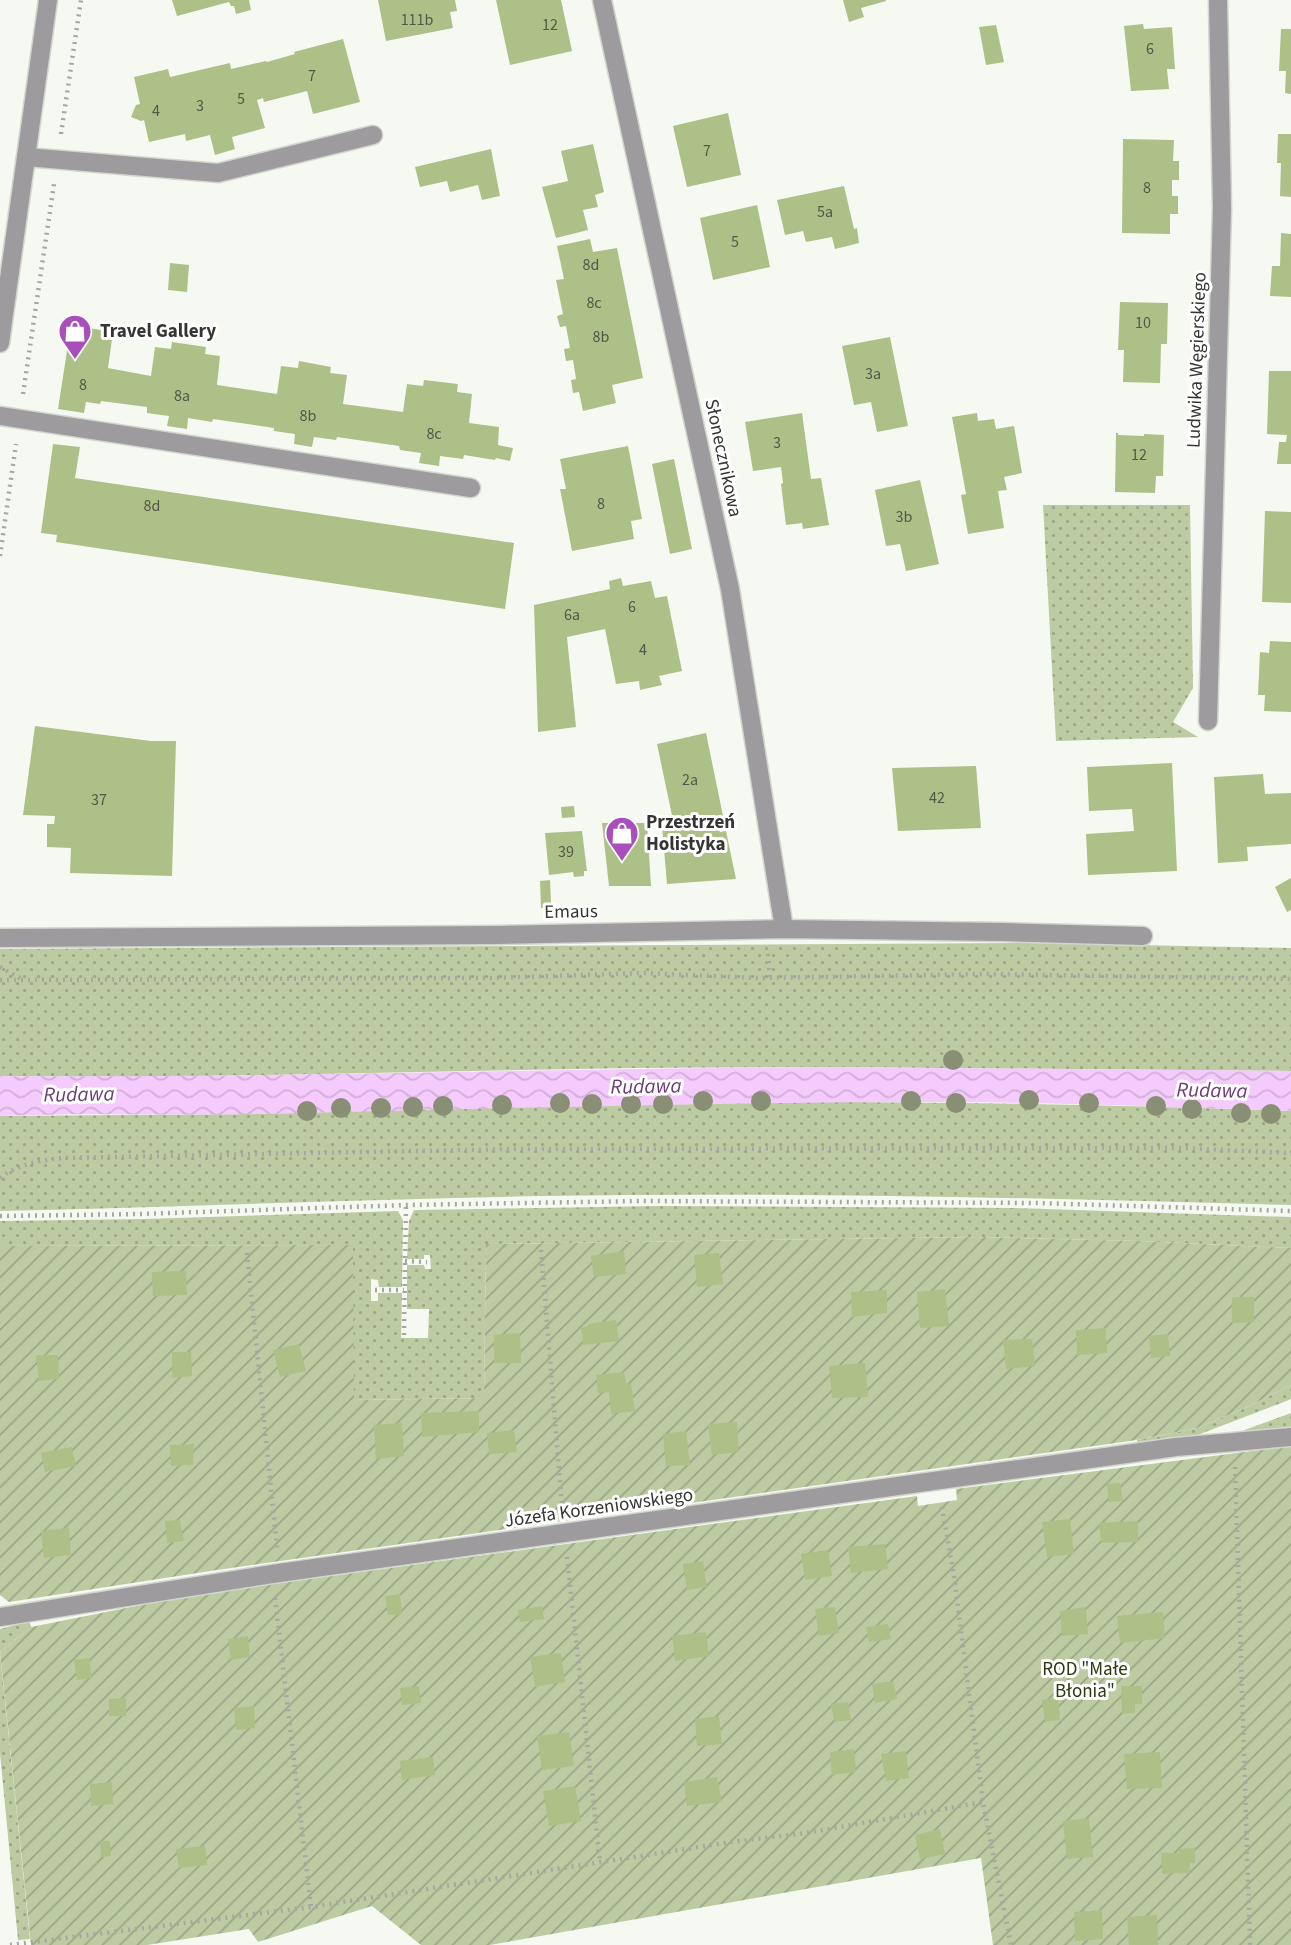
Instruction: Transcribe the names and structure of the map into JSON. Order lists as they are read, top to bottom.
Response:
{
  "streets": {
    "street": [
      "Ludwika Węgierskiego",
      "Słonecznikowa",
      "Emaus",
      "Józefa Korzeniowskiego"
    ]
  },
  "crossings": [
    ["Słonecznikowa", "Emaus"]
  ],
  "water": ["Rudawa"],
  "parks": ["ROD \"Małe Błonia\""],
  "places": {
    "shop": ["Travel Gallery", "Przestrzeń Holistyka"]
  },
  "house_numbers": [
    "111b",
    "12",
    "6",
    "7",
    "5",
    "3",
    "4",
    "7",
    "8",
    "5a",
    "5",
    "8d",
    "8c",
    "10",
    "8b",
    "3a",
    "8",
    "8a",
    "8b",
    "8c",
    "3",
    "12",
    "8",
    "8d",
    "3b",
    "6",
    "6a",
    "4",
    "2a",
    "42",
    "37",
    "39"
  ]
}
